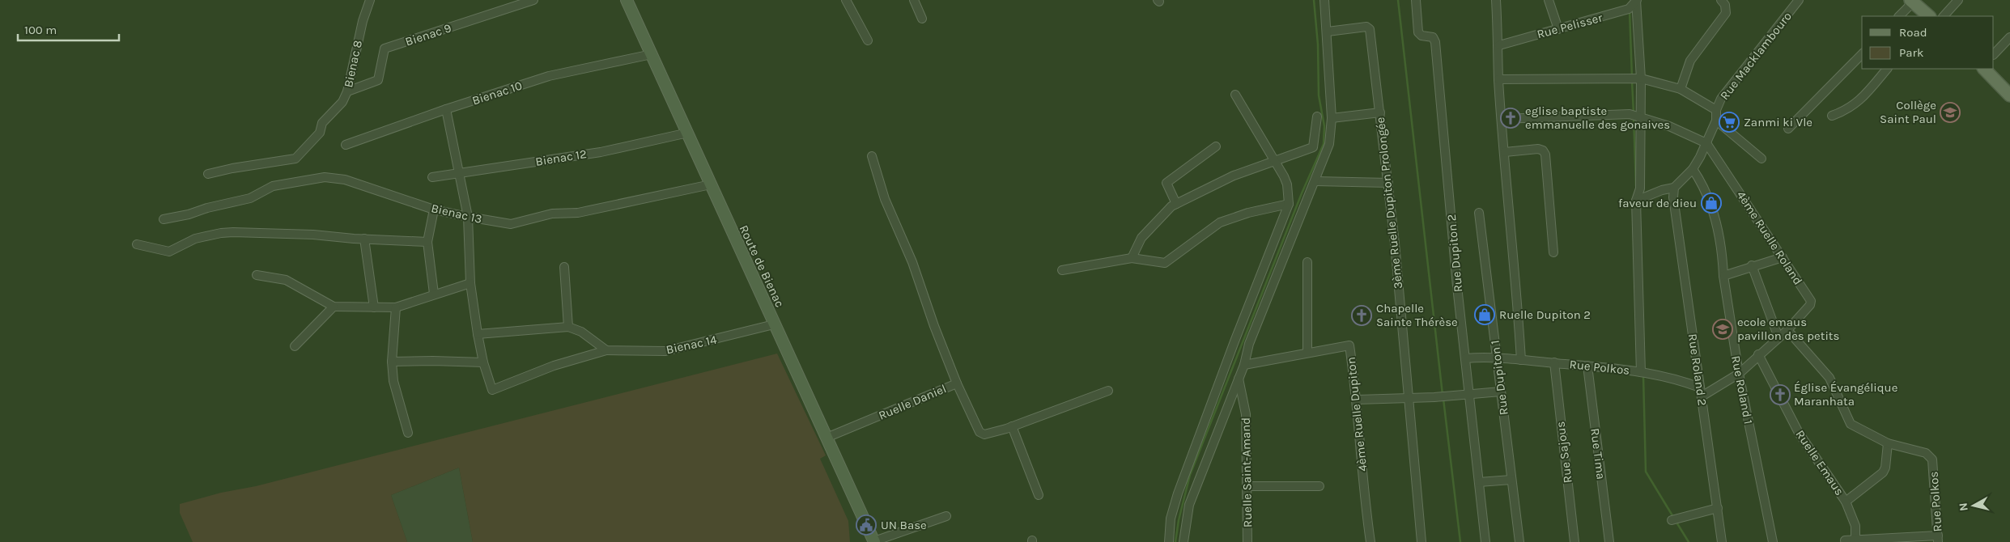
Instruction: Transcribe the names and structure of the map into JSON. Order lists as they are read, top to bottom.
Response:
{
  "streets": {
    "main road": ["Route de Bienac"],
    "street": [
      "Rue Pelisser",
      "Bienac 9",
      "Rue Macklambouro",
      "Bienac 8",
      "Bienac 10",
      "Bienac 12",
      "3ème Ruelle Dupiton Prolongée",
      "Bienac 13",
      "4ème Ruelle Roland",
      "Rue Dupiton 2",
      "Bienac 14",
      "Rue Polkos",
      "Rue Roland 2",
      "Rue Dupiton 1",
      "Rue Roland 1",
      "Ruelle Daniel",
      "4ème Ruelle Dupiton",
      "Rue Sajous",
      "Rue Tima",
      "Ruelle Emaus",
      "Ruelle Saint-Amand"
    ]
  },
  "crossings": [
    ["Bienac 9", "Bienac 8"],
    ["Rue Macklambouro", "4ème Ruelle Roland"],
    ["Rue Macklambouro", "Rue Roland 2"],
    ["Rue Macklambouro", "Rue Roland 1"],
    ["Bienac 10", "Route de Bienac"],
    ["Bienac 12", "Route de Bienac"],
    ["Bienac 13", "Route de Bienac"],
    ["4ème Ruelle Roland", "Rue Polkos"],
    ["Rue Dupiton 2", "Rue Polkos"],
    ["Route de Bienac", "Bienac 14"],
    ["Route de Bienac", "Ruelle Daniel"],
    ["Rue Polkos", "Rue Roland 2"],
    ["Rue Polkos", "Rue Dupiton 1"],
    ["Rue Polkos", "Rue Sajous"],
    ["Rue Polkos", "Rue Tima"],
    ["Rue Polkos", "Ruelle Emaus"]
  ],
  "places": {
    "school or university": ["Collège Saint Paul", "ecole emaus pavillon des petits"],
    "church": ["eglise baptiste emmanuelle des gonaives", "Chapelle Sainte Thérèse", "Église Évangélique Maranhata"],
    "supermarket": ["Zanmi ki Vle"],
    "shop": ["faveur de dieu", "Ruelle Dupiton 2"],
    "public building": ["UN Base"]
  },
  "legend": ["Road", "Park"],
  "scale_bar": "100 m",
  "north": "left"
}
